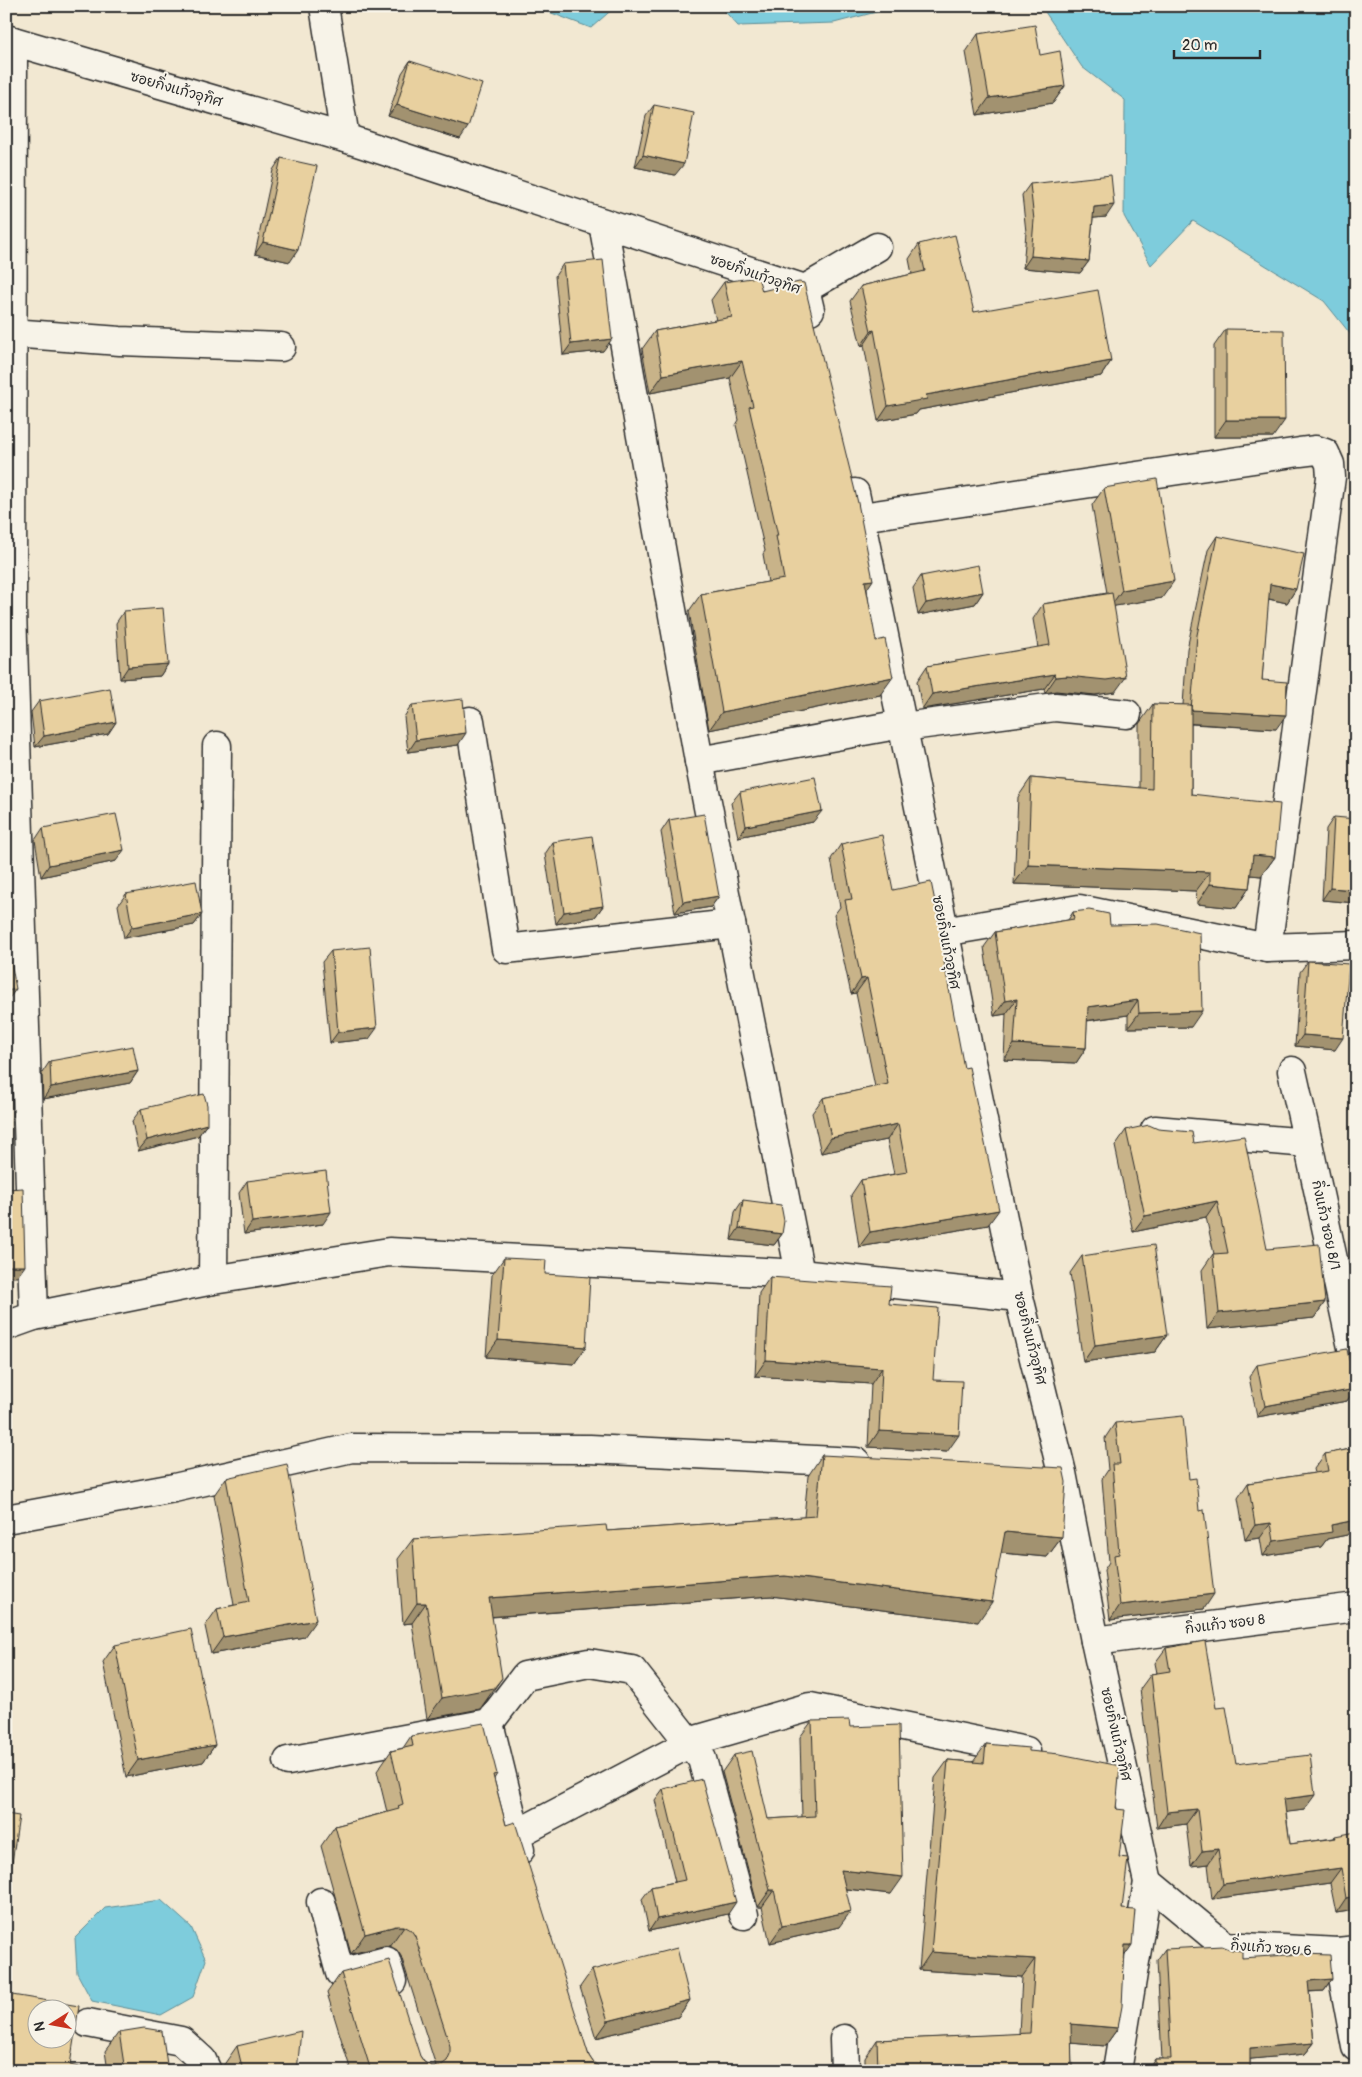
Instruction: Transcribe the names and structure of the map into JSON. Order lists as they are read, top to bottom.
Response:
{
  "streets": {
    "street": [
      "ซอยกิ่งแก้วอุทิศ",
      "กิ่งแก้ว ซอย 8/1",
      "กิ่งแก้ว ซอย 8",
      "กิ่งแก้ว ซอย 6"
    ]
  },
  "crossings": [
    ["ซอยกิ่งแก้วอุทิศ", "กิ่งแก้ว ซอย 8"],
    ["ซอยกิ่งแก้วอุทิศ", "กิ่งแก้ว ซอย 6"]
  ],
  "scale_bar": "20 m",
  "north": "left"
}
